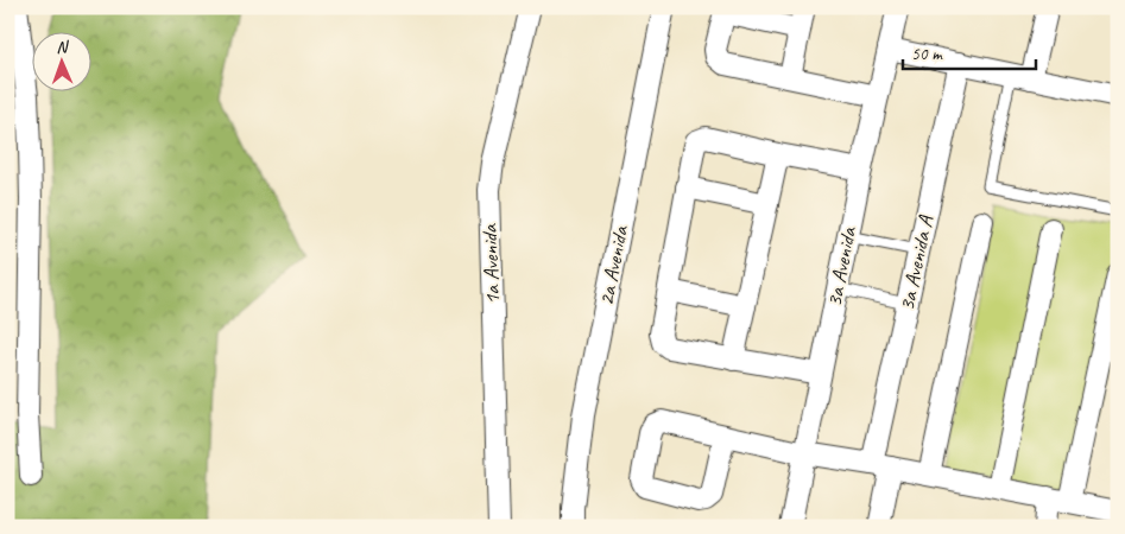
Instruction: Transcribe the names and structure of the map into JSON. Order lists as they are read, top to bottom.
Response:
{
  "streets": {
    "street": [
      "3a Avenida A",
      "1a Avenida",
      "2a Avenida",
      "3a Avenida"
    ]
  },
  "scale_bar": "50 m",
  "north": "top"
}
